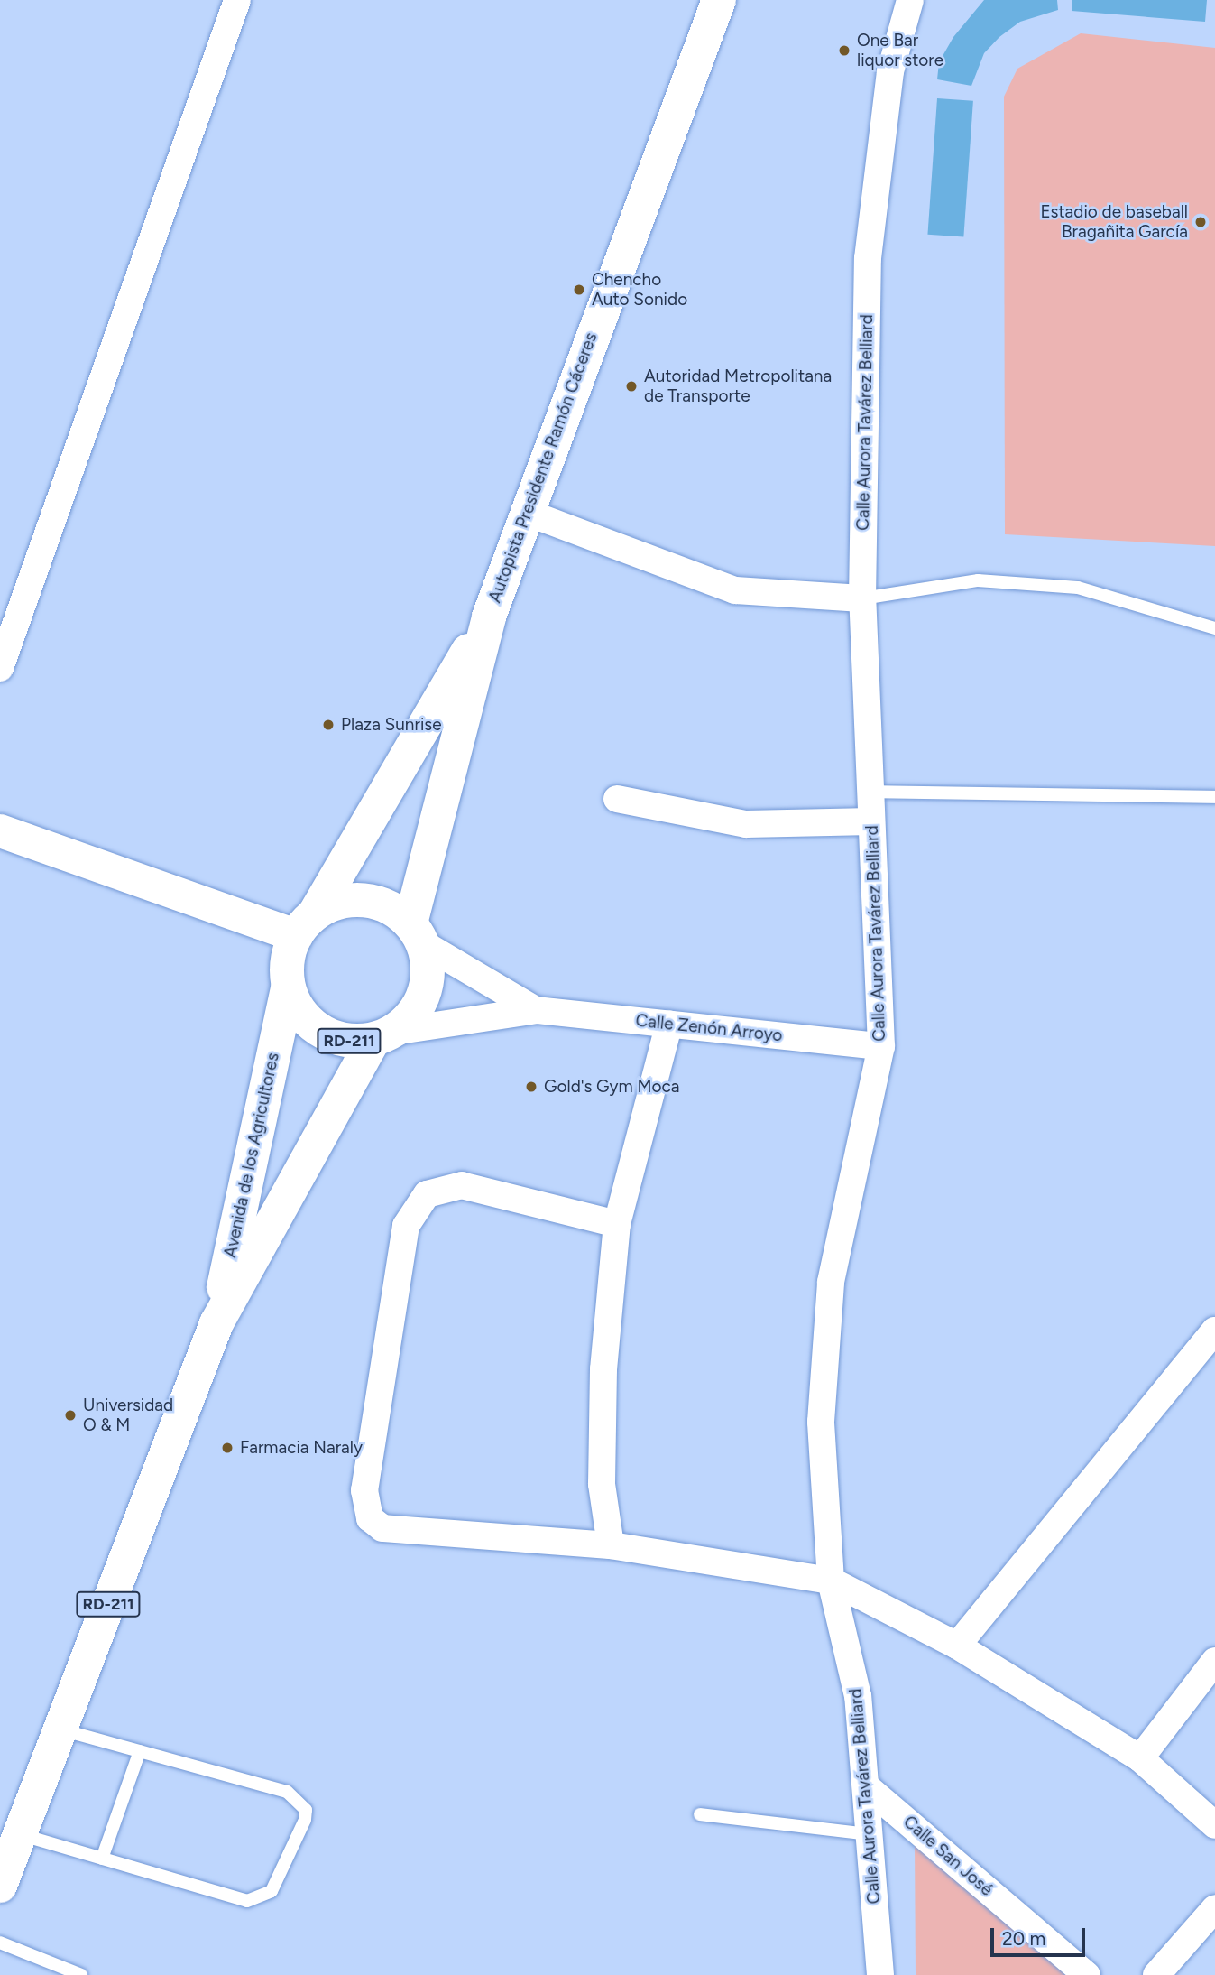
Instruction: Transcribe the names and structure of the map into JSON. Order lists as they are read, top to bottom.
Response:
{
  "streets": {
    "main road": ["Autopista Presidente Ramón Cáceres", "RD-211", "Avenida de los Agricultores"],
    "street": ["Calle Aurora Tavárez Belliard", "Calle Zenón Arroyo", "Calle San José"]
  },
  "crossings": [
    ["Calle Aurora Tavárez Belliard", "Calle Zenón Arroyo"],
    ["Calle Aurora Tavárez Belliard", "Calle San José"],
    ["Autopista Presidente Ramón Cáceres", "Calle Zenón Arroyo"],
    ["Autopista Presidente Ramón Cáceres", "RD-211"],
    ["Autopista Presidente Ramón Cáceres", "Avenida de los Agricultores"],
    ["Calle Zenón Arroyo", "RD-211"],
    ["Calle Zenón Arroyo", "Avenida de los Agricultores"],
    ["RD-211", "Avenida de los Agricultores"]
  ],
  "places": [
    "One Bar liquor store",
    "Estadio de baseball Bragañita García",
    "Chencho Auto Sonido",
    "Autoridad Metropolitana de Transporte",
    "Plaza Sunrise",
    "Gold's Gym Moca",
    "Universidad O & M",
    "Farmacia Naraly"
  ],
  "scale_bar": "20 m"
}
